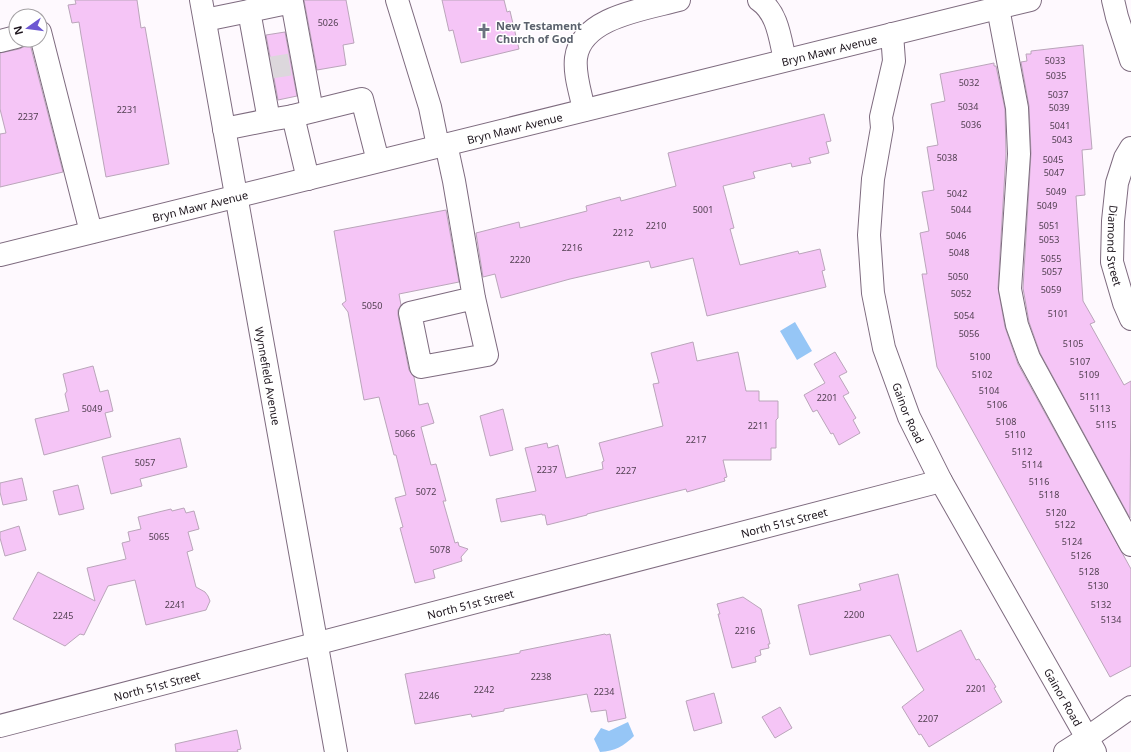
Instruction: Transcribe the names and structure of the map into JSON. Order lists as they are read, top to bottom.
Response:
{
  "streets": {
    "street": [
      "Bryn Mawr Avenue",
      "Diamond Street",
      "Wynnefield Avenue",
      "Gainor Road",
      "North 51st Street"
    ]
  },
  "crossings": [
    ["Bryn Mawr Avenue", "Wynnefield Avenue"],
    ["Bryn Mawr Avenue", "Gainor Road"],
    ["Wynnefield Avenue", "North 51st Street"],
    ["Gainor Road", "North 51st Street"]
  ],
  "places": {
    "church": ["New Testament Church of God"]
  },
  "house_numbers": [
    "5026",
    "5033",
    "5035",
    "5032",
    "5037",
    "5034",
    "5039",
    "2231",
    "2237",
    "5036",
    "5041",
    "5043",
    "5038",
    "5045",
    "5047",
    "5049",
    "5042",
    "5049",
    "5001",
    "5044",
    "2210",
    "5051",
    "2212",
    "5046",
    "5053",
    "2216",
    "5048",
    "5055",
    "2220",
    "5057",
    "5050",
    "5059",
    "5052",
    "5050",
    "5101",
    "5054",
    "5056",
    "5105",
    "5100",
    "5107",
    "5102",
    "5109",
    "5104",
    "5111",
    "2201",
    "5106",
    "5049",
    "5113",
    "5108",
    "5115",
    "2211",
    "5066",
    "5110",
    "2217",
    "5112",
    "5057",
    "5114",
    "2237",
    "2227",
    "5116",
    "5072",
    "5118",
    "5120",
    "5122",
    "5065",
    "5124",
    "5078",
    "5126",
    "5128",
    "5130",
    "2241",
    "5132",
    "2200",
    "2245",
    "5134",
    "2216",
    "2238",
    "2201",
    "2242",
    "2234",
    "2246",
    "2207"
  ],
  "north": "left"
}
